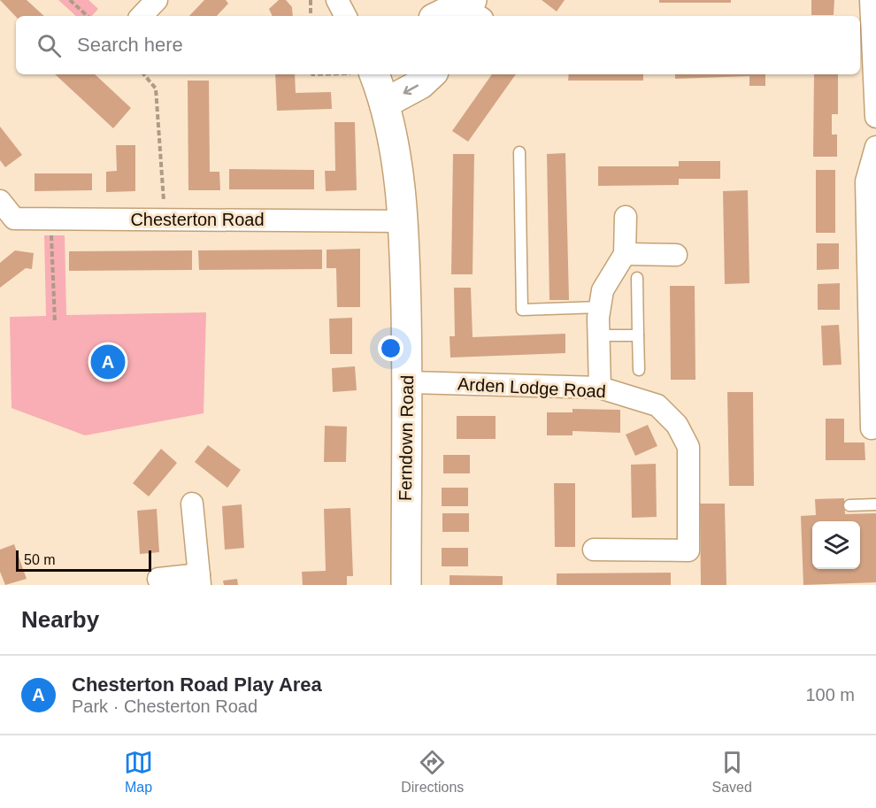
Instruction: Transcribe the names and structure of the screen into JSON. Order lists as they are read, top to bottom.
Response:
{
  "streets": {
    "main road": ["Ferndown Road"],
    "street": ["Chesterton Road", "Arden Lodge Road"]
  },
  "crossings": [
    ["Chesterton Road", "Ferndown Road"],
    ["Arden Lodge Road", "Ferndown Road"]
  ],
  "scale_bar": "50 m",
  "page": {
    "search": "Search here",
    "pins": "A",
    "scale": "50 m",
    "heading": "Nearby",
    "list": [
      {
        "mark": "A",
        "name": "Chesterton Road Play Area",
        "note": "Park · Chesterton Road",
        "value": "100 m"
      }
    ],
    "nav": ["Map", "Directions", "Saved"]
  }
}
